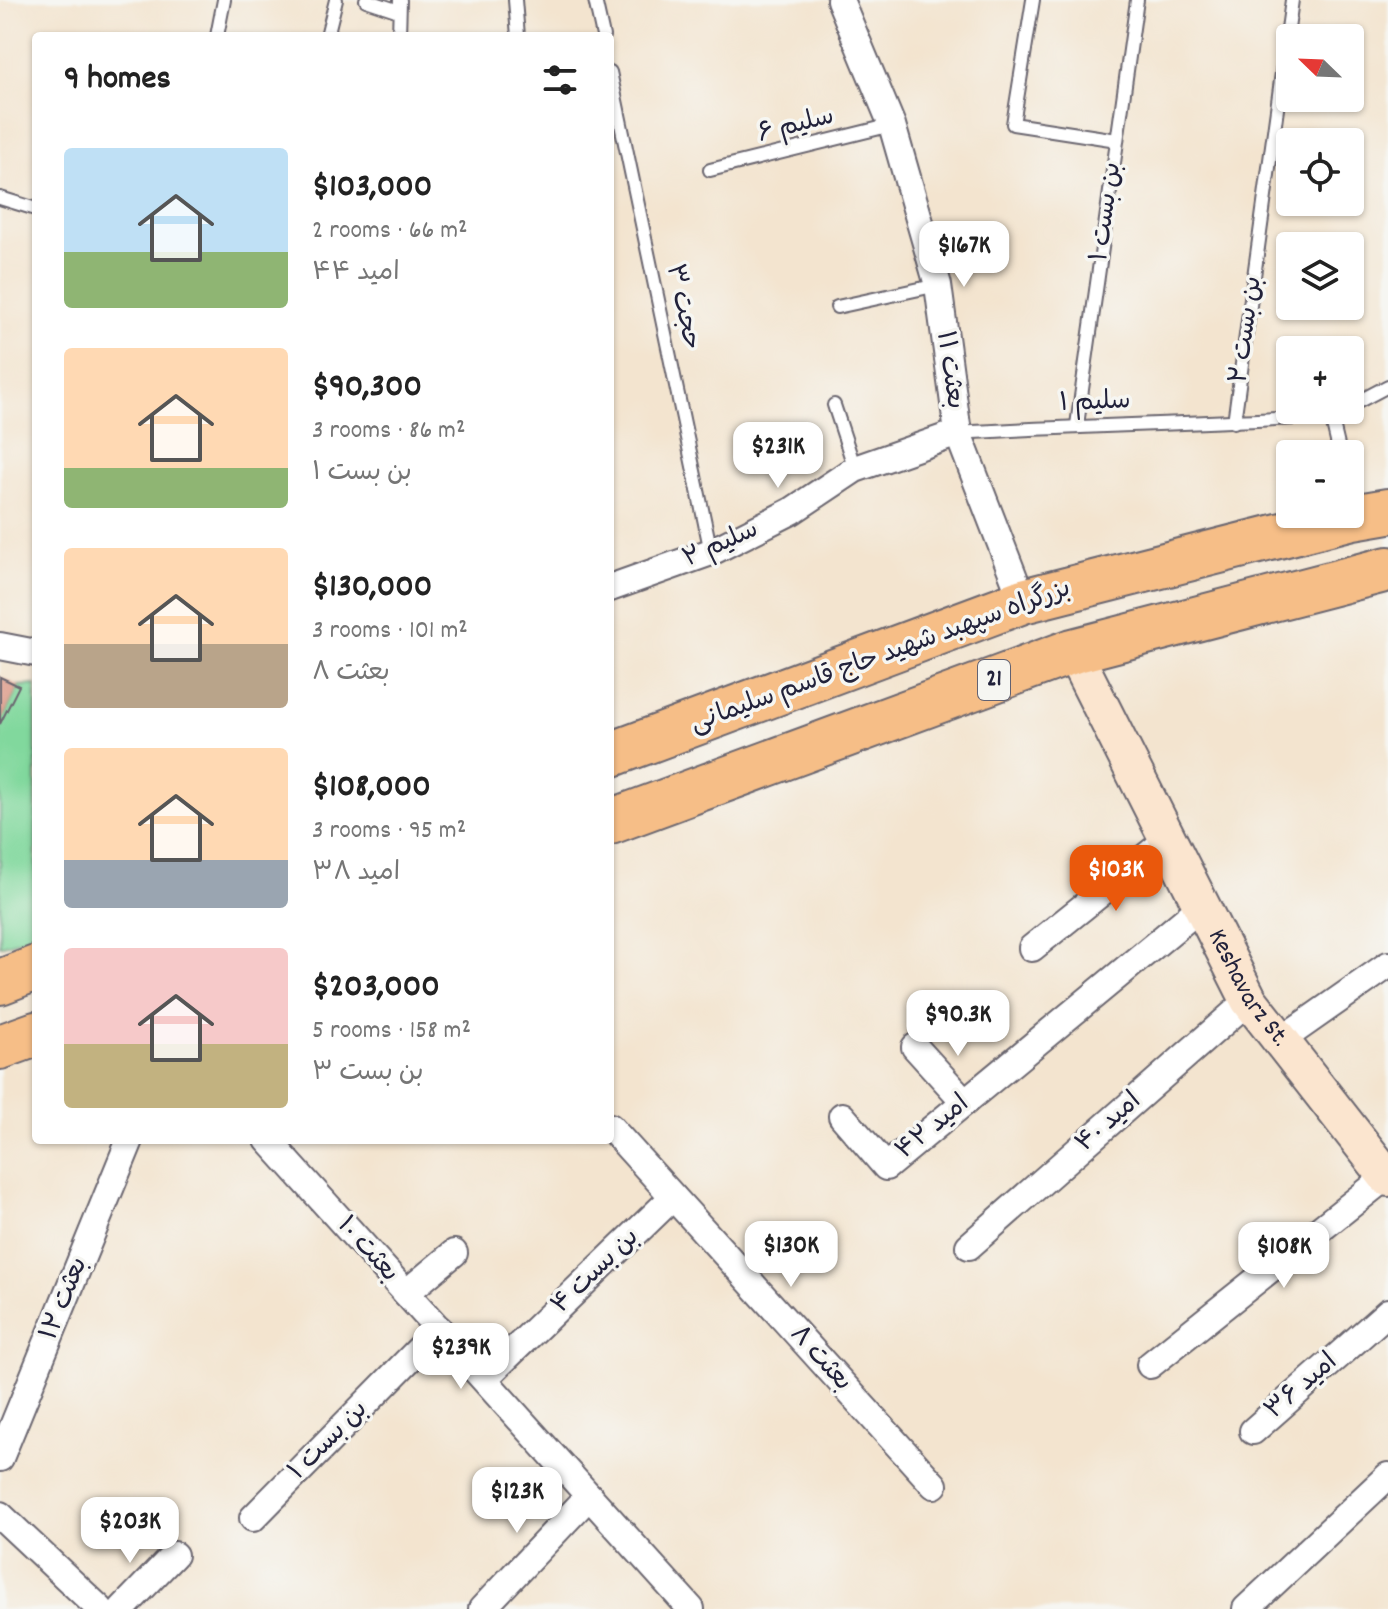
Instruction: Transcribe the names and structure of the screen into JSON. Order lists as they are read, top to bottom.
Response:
{
  "streets": {
    "highway": ["بزرگراه سپهبد شهید حاج قاسم سلیمانی", "21"],
    "main road": ["Keshavarz St."],
    "street": [
      "بن بست ۱",
      "بعثت ۱۱",
      "سلیم ۲",
      "امید ۴۰",
      "امید ۴۲",
      "بعثت ۱۰",
      "بن بست ۴",
      "بعثت ۱۲",
      "بعثت ۸",
      "امید ۳۶"
    ],
    "lane": [
      "سلیم ۶",
      "حجت ۳",
      "بن بست ۲",
      "سلیم ۱"
    ]
  },
  "crossings": [
    ["سلیم ۶", "بعثت ۱۱"],
    ["بن بست ۱", "سلیم ۱"],
    ["بن بست ۱", "بعثت ۱۰"],
    ["حجت ۳", "سلیم ۲"],
    ["بن بست ۲", "سلیم ۱"],
    ["بعثت ۱۱", "سلیم ۱"],
    ["بعثت ۱۱", "سلیم ۲"],
    ["بعثت ۱۱", "بزرگراه سپهبد شهید حاج قاسم سلیمانی"],
    ["سلیم ۱", "سلیم ۲"],
    ["21", "Keshavarz St."],
    ["Keshavarz St.", "امید ۴۰"],
    ["Keshavarz St.", "امید ۴۲"],
    ["بعثت ۱۰", "بن بست ۴"],
    ["بن بست ۴", "بعثت ۸"]
  ],
  "north": "top left",
  "page": {
    "map_buttons": ["+", "−"],
    "heading": "9 homes",
    "list": [
      {
        "name": "$103,000",
        "note": "2 rooms · 66 m² · امید ۴۴"
      },
      {
        "name": "$90,300",
        "note": "3 rooms · 86 m² · بن بست ۱"
      },
      {
        "name": "$130,000",
        "note": "3 rooms · 101 m² · بعثت ۸"
      },
      {
        "name": "$108,000",
        "note": "3 rooms · 95 m² · امید ۳۸"
      },
      {
        "name": "$203,000",
        "note": "5 rooms · 158 m² · بن بست ۳"
      }
    ],
    "price": [
      "$167K",
      "$231K",
      "$103K",
      "$90.3K",
      "$130K",
      "$108K",
      "$239K",
      "$123K",
      "$203K"
    ]
  }
}
